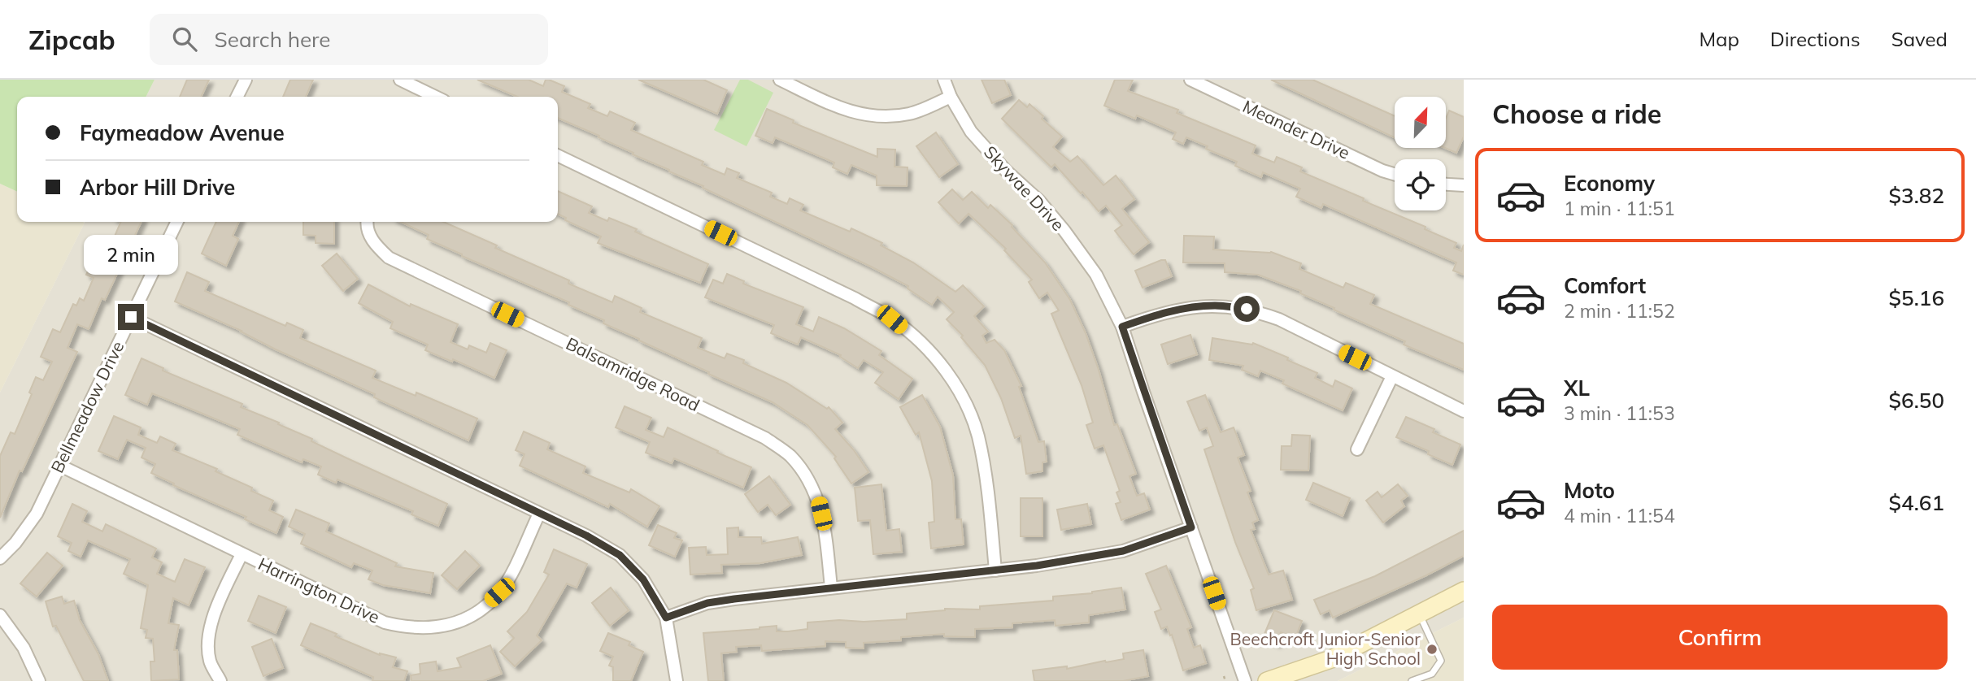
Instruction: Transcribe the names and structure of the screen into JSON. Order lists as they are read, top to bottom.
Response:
{
  "streets": {
    "street": [
      "Meander Drive",
      "Skywae Drive",
      "Balsamridge Road",
      "Bellmeadow Drive",
      "Harrington Drive"
    ]
  },
  "crossings": [
    ["Bellmeadow Drive", "Harrington Drive"]
  ],
  "places": ["Beechcroft Junior-Senior High School"],
  "north": "top right",
  "page": {
    "header": "Zipcab",
    "search": "Search here",
    "nav": ["Map", "Directions", "Saved"],
    "heading": "Choose a ride",
    "banner": ["Faymeadow Avenue", "Arbor Hill Drive"],
    "list": [
      {
        "name": "Economy",
        "note": "1 min · 11:51",
        "value": "$3.82"
      },
      {
        "name": "Comfort",
        "note": "2 min · 11:52",
        "value": "$5.16"
      },
      {
        "name": "XL",
        "note": "3 min · 11:53",
        "value": "$6.50"
      },
      {
        "name": "Moto",
        "note": "4 min · 11:54",
        "value": "$4.61"
      }
    ],
    "bubble": "2 min",
    "buttons": "Confirm"
  }
}
